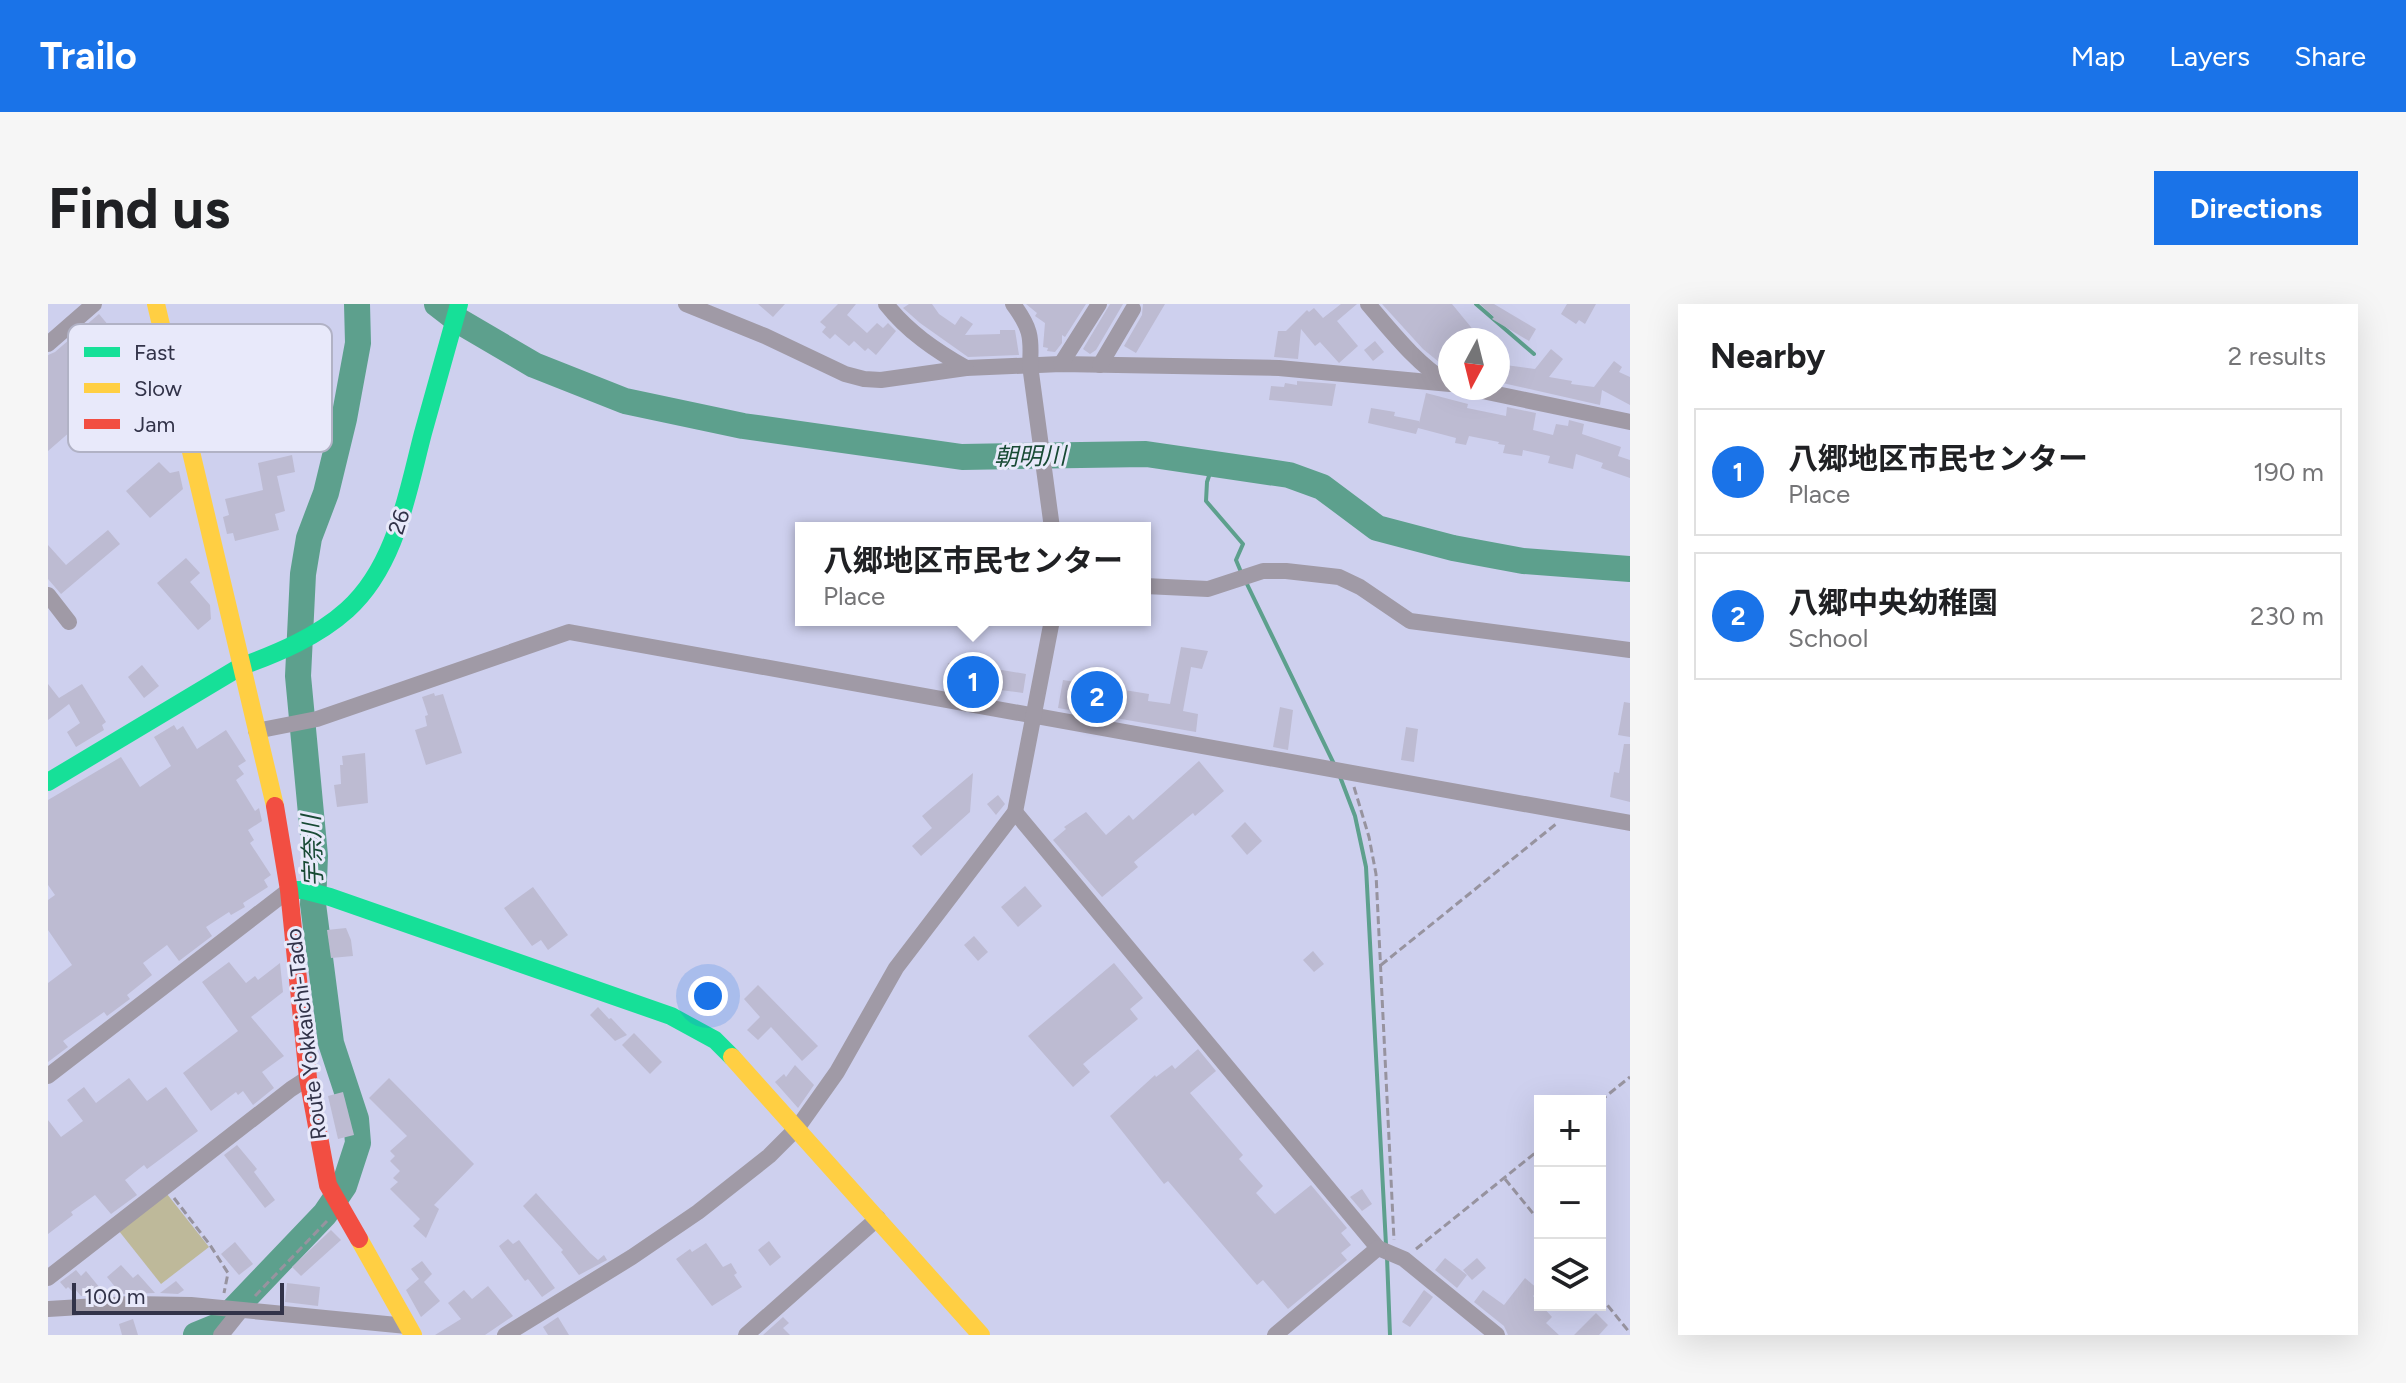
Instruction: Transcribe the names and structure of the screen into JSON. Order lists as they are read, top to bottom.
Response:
{
  "streets": {
    "main road": ["26", "Route Yokkaichi-Tado"]
  },
  "crossings": [
    ["26", "Route Yokkaichi-Tado"]
  ],
  "water": ["朝明川", "宇奈川"],
  "legend": ["Fast", "Slow", "Jam"],
  "scale_bar": "100 m",
  "north": "bottom",
  "page": {
    "header": "Trailo",
    "nav": ["Map", "Layers", "Share"],
    "buttons": "Directions",
    "title": "Find us",
    "heading": ["Nearby", "2 results"],
    "list": [
      {
        "mark": "1",
        "name": "八郷地区市民センター",
        "note": "Place",
        "value": "190 m"
      },
      {
        "mark": "2",
        "name": "八郷中央幼稚園",
        "note": "School",
        "value": "230 m"
      }
    ],
    "popup": ["八郷地区市民センター", "Place"],
    "pins": ["1", "2"],
    "map_buttons": ["+", "−"],
    "scale": "100 m"
  }
}
